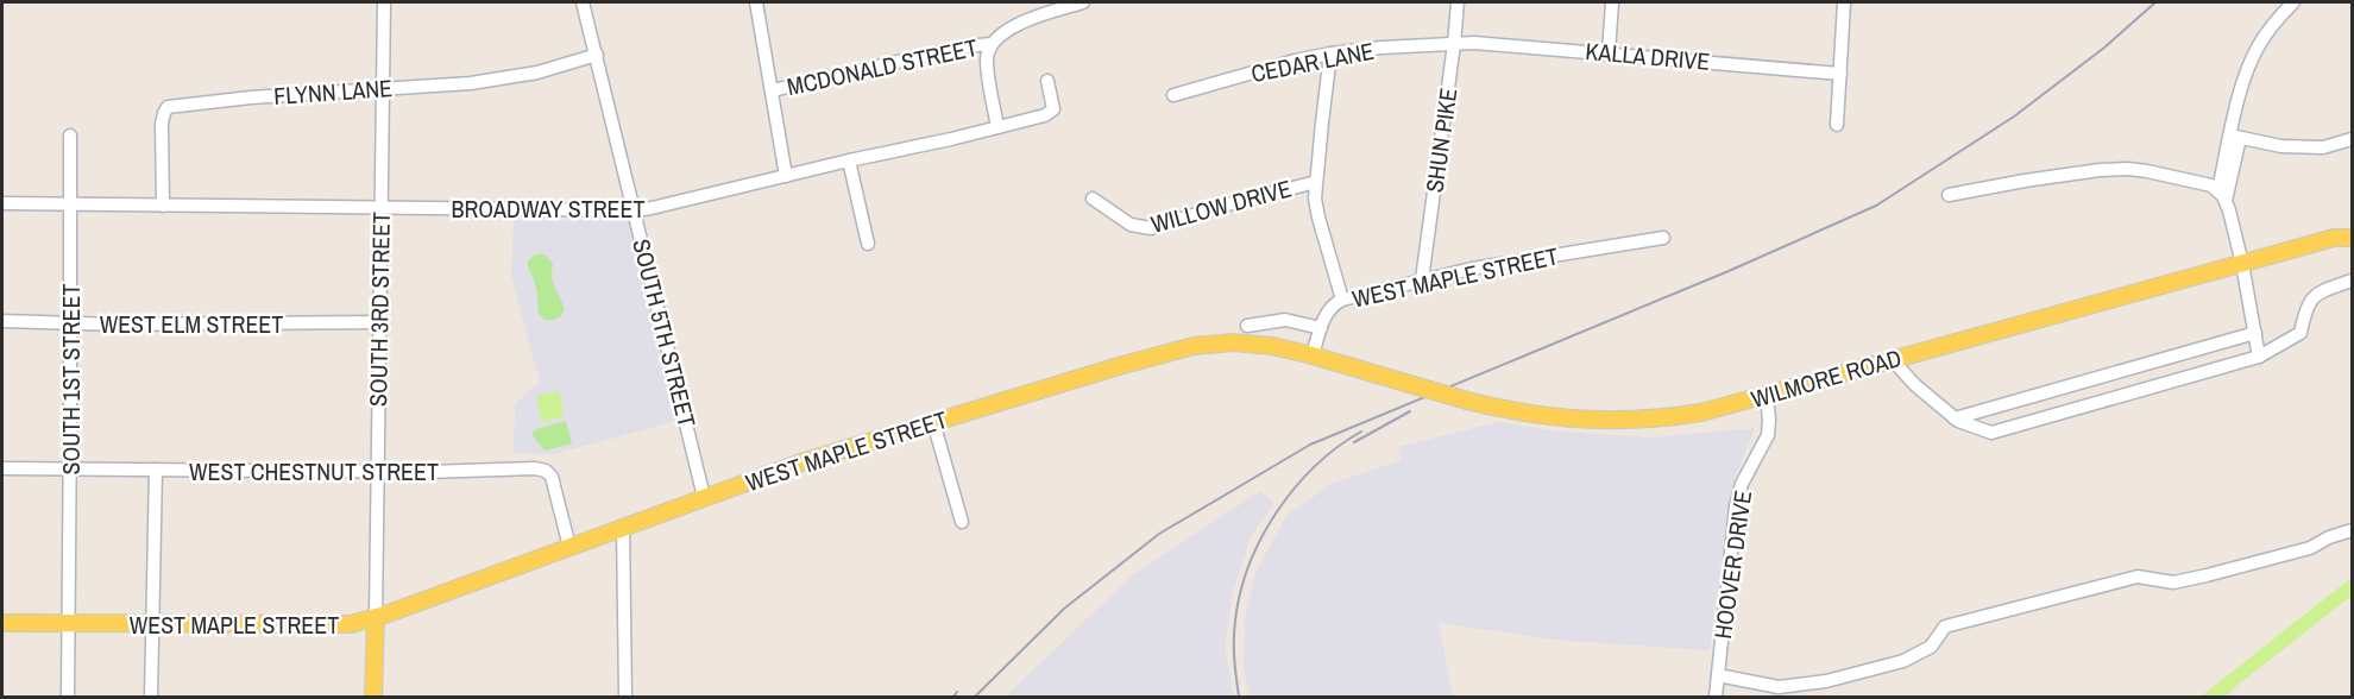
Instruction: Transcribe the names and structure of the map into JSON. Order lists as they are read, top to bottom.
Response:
{
  "streets": {
    "main road": ["WEST MAPLE STREET", "WILMORE ROAD"],
    "street": [
      "KALLA DRIVE",
      "CEDAR LANE",
      "MCDONALD STREET",
      "FLYNN LANE",
      "SHUN PIKE",
      "WILLOW DRIVE",
      "BROADWAY STREET",
      "SOUTH 3RD STREET",
      "WEST ELM STREET",
      "SOUTH 5TH STREET",
      "SOUTH 1ST STREET",
      "WEST CHESTNUT STREET",
      "HOOVER DRIVE"
    ]
  },
  "crossings": [
    ["KALLA DRIVE", "CEDAR LANE"],
    ["KALLA DRIVE", "SHUN PIKE"],
    ["CEDAR LANE", "SHUN PIKE"],
    ["FLYNN LANE", "BROADWAY STREET"],
    ["FLYNN LANE", "SOUTH 3RD STREET"],
    ["FLYNN LANE", "SOUTH 5TH STREET"],
    ["SHUN PIKE", "WEST MAPLE STREET"],
    ["BROADWAY STREET", "SOUTH 3RD STREET"],
    ["BROADWAY STREET", "SOUTH 5TH STREET"],
    ["BROADWAY STREET", "SOUTH 1ST STREET"],
    ["WEST MAPLE STREET", "SOUTH 3RD STREET"],
    ["WEST MAPLE STREET", "SOUTH 5TH STREET"],
    ["WEST MAPLE STREET", "WILMORE ROAD"],
    ["WEST MAPLE STREET", "SOUTH 1ST STREET"],
    ["WEST MAPLE STREET", "WEST CHESTNUT STREET"],
    ["SOUTH 3RD STREET", "WEST ELM STREET"],
    ["SOUTH 3RD STREET", "WEST CHESTNUT STREET"],
    ["WEST ELM STREET", "SOUTH 1ST STREET"],
    ["WILMORE ROAD", "HOOVER DRIVE"],
    ["SOUTH 1ST STREET", "WEST CHESTNUT STREET"]
  ]
}
